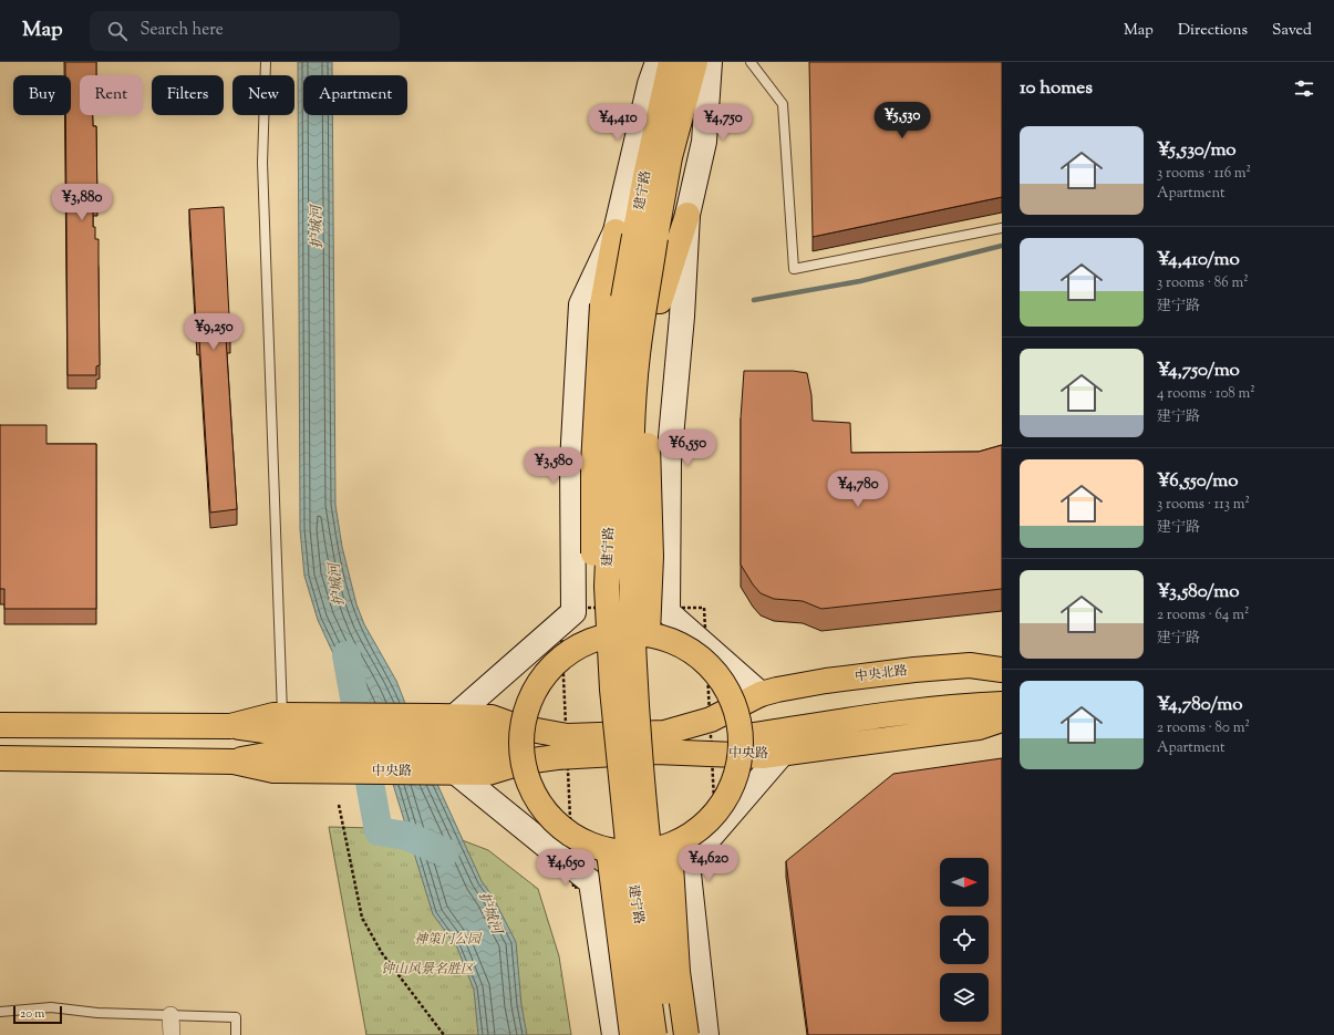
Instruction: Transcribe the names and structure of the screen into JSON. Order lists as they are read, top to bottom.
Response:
{
  "streets": {
    "main road": ["建宁路", "中央北路", "中央路"]
  },
  "crossings": [
    ["中央北路", "中央路"]
  ],
  "water": ["护城河"],
  "parks": ["神策门公园", "钟山风景名胜区"],
  "scale_bar": "20 m",
  "north": "right",
  "page": {
    "header": "Map",
    "search": "Search here",
    "nav": ["Map", "Directions", "Saved"],
    "heading": "10 homes",
    "chip": [
      "Buy",
      "Rent",
      "Filters",
      "New",
      "Apartment"
    ],
    "price": [
      "¥5,530",
      "¥4,410",
      "¥4,750",
      "¥3,880",
      "¥9,250",
      "¥6,550",
      "¥3,580",
      "¥4,780",
      "¥4,620",
      "¥4,650"
    ],
    "list": [
      {
        "name": "¥5,530/mo",
        "note": "3 rooms · 116 m² · Apartment"
      },
      {
        "name": "¥4,410/mo",
        "note": "3 rooms · 86 m² · 建宁路"
      },
      {
        "name": "¥4,750/mo",
        "note": "4 rooms · 108 m² · 建宁路"
      },
      {
        "name": "¥6,550/mo",
        "note": "3 rooms · 113 m² · 建宁路"
      },
      {
        "name": "¥3,580/mo",
        "note": "2 rooms · 64 m² · 建宁路"
      },
      {
        "name": "¥4,780/mo",
        "note": "2 rooms · 80 m² · Apartment"
      }
    ],
    "scale": "20 m"
  }
}
